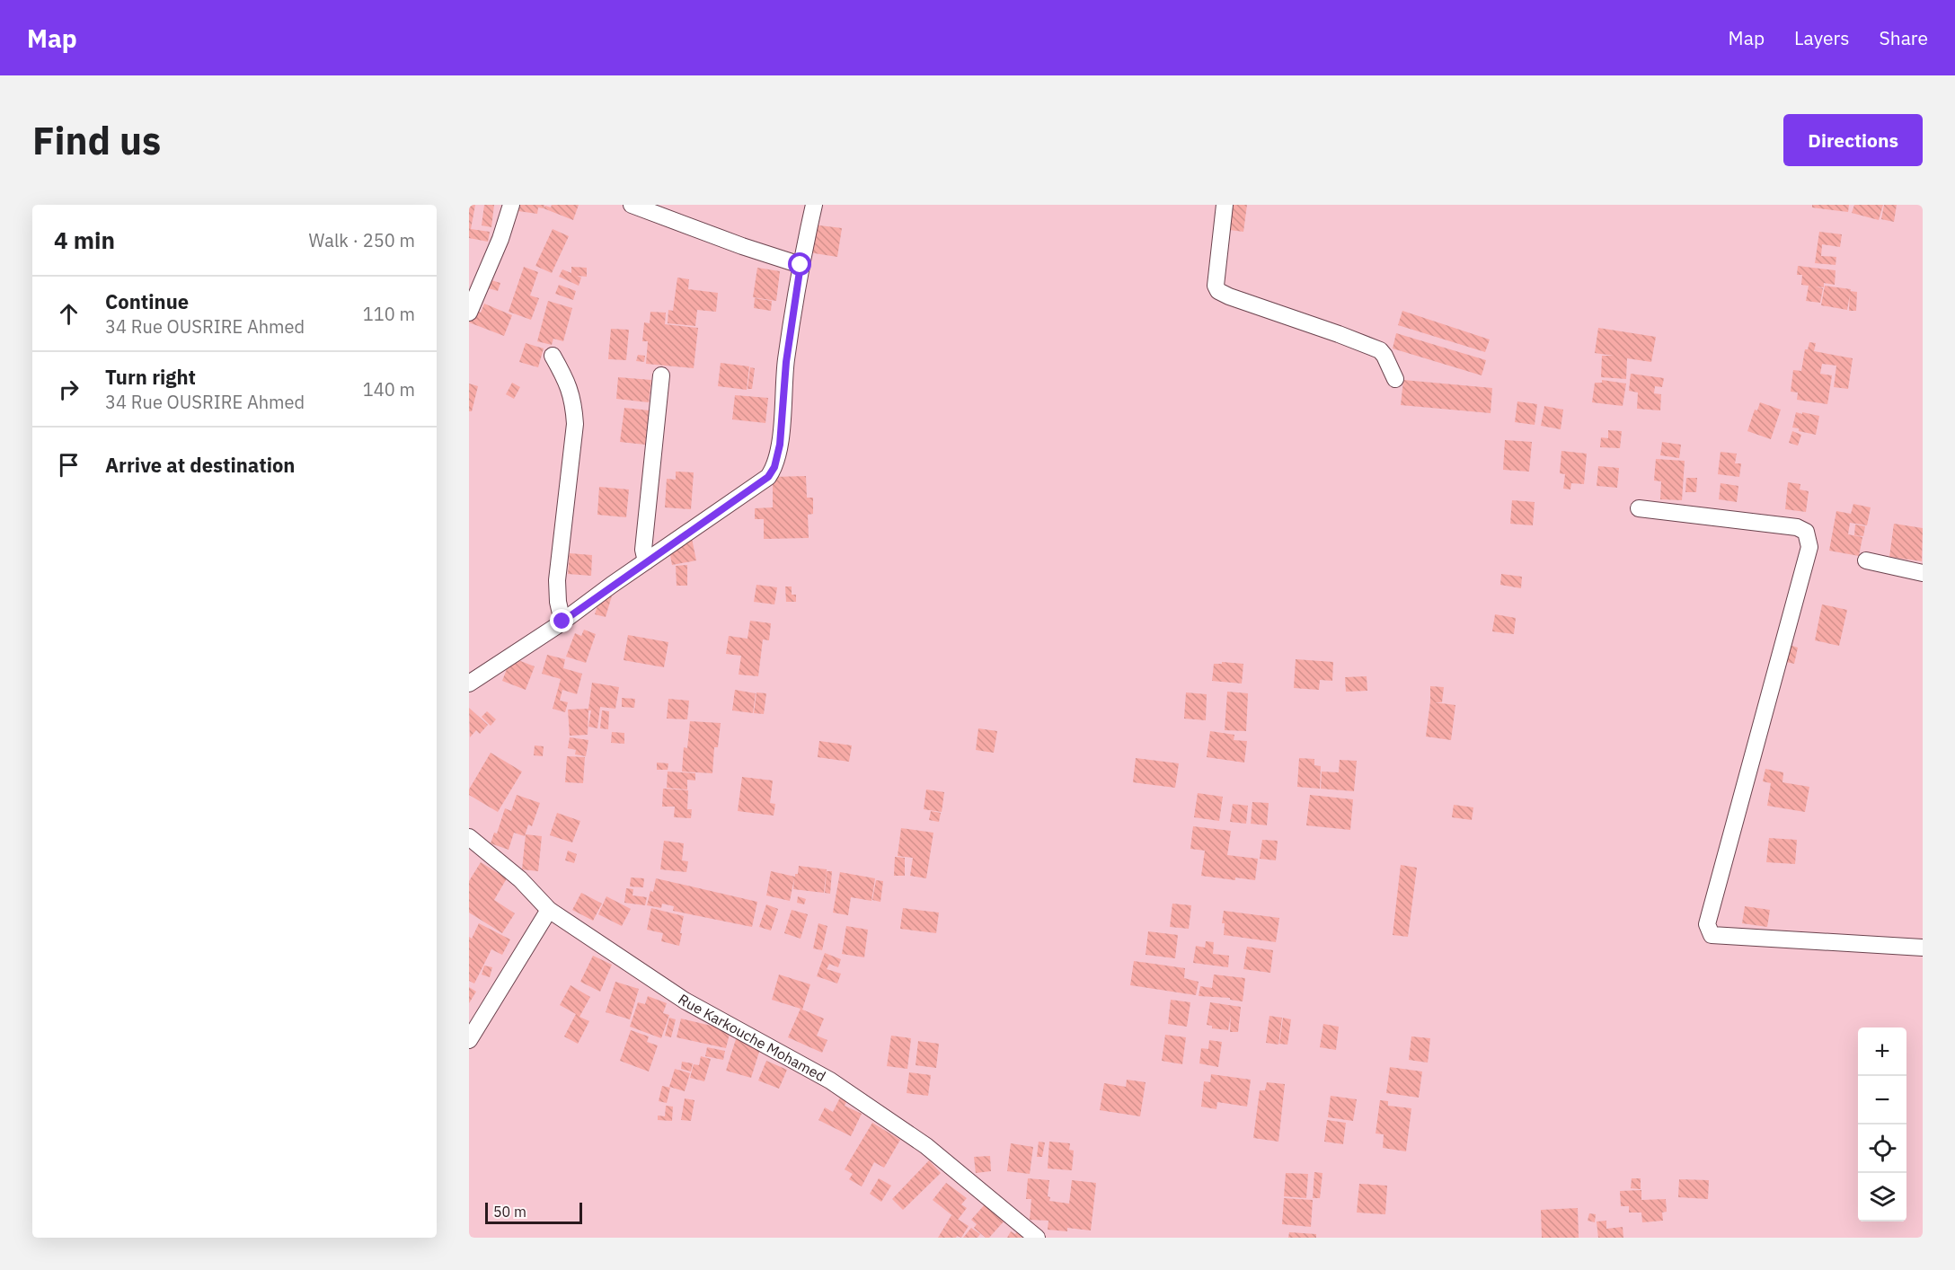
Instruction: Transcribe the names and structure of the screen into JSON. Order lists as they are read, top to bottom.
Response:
{
  "streets": {
    "street": ["Rue Karkouche Mohamed"]
  },
  "scale_bar": "50 m",
  "page": {
    "header": "Map",
    "nav": ["Map", "Layers", "Share"],
    "buttons": "Directions",
    "title": "Find us",
    "heading": ["4 min", "Walk · 250 m"],
    "list": [
      ["Continue", "34 Rue OUSRIRE Ahmed", "110 m"],
      ["Turn right", "34 Rue OUSRIRE Ahmed", "140 m"],
      "Arrive at destination"
    ],
    "map_buttons": ["+", "−"],
    "scale": "50 m"
  }
}
